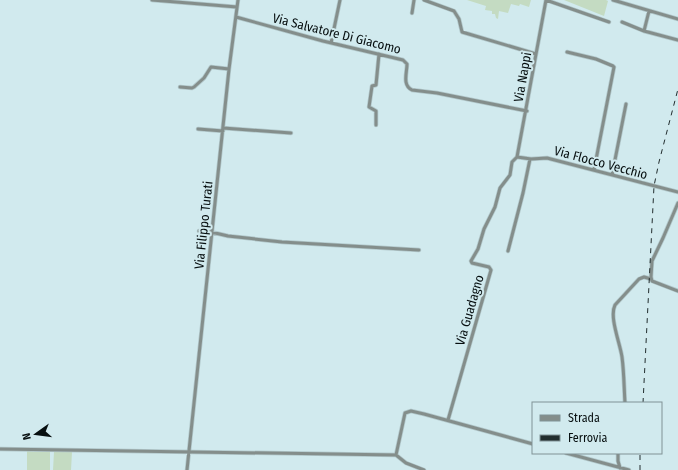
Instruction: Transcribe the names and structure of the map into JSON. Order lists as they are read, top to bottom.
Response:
{
  "streets": {
    "street": [
      "Via Salvatore Di Giacomo",
      "Via Nappi",
      "Via Flocco Vecchio",
      "Via Filippo Turati",
      "Via Guadagno"
    ]
  },
  "crossings": [
    ["Via Salvatore Di Giacomo", "Via Nappi"],
    ["Via Salvatore Di Giacomo", "Via Filippo Turati"],
    ["Via Nappi", "Via Flocco Vecchio"],
    ["Via Nappi", "Via Guadagno"],
    ["Via Flocco Vecchio", "Via Guadagno"]
  ],
  "legend": ["Strada", "Ferrovia"],
  "north": "left"
}
